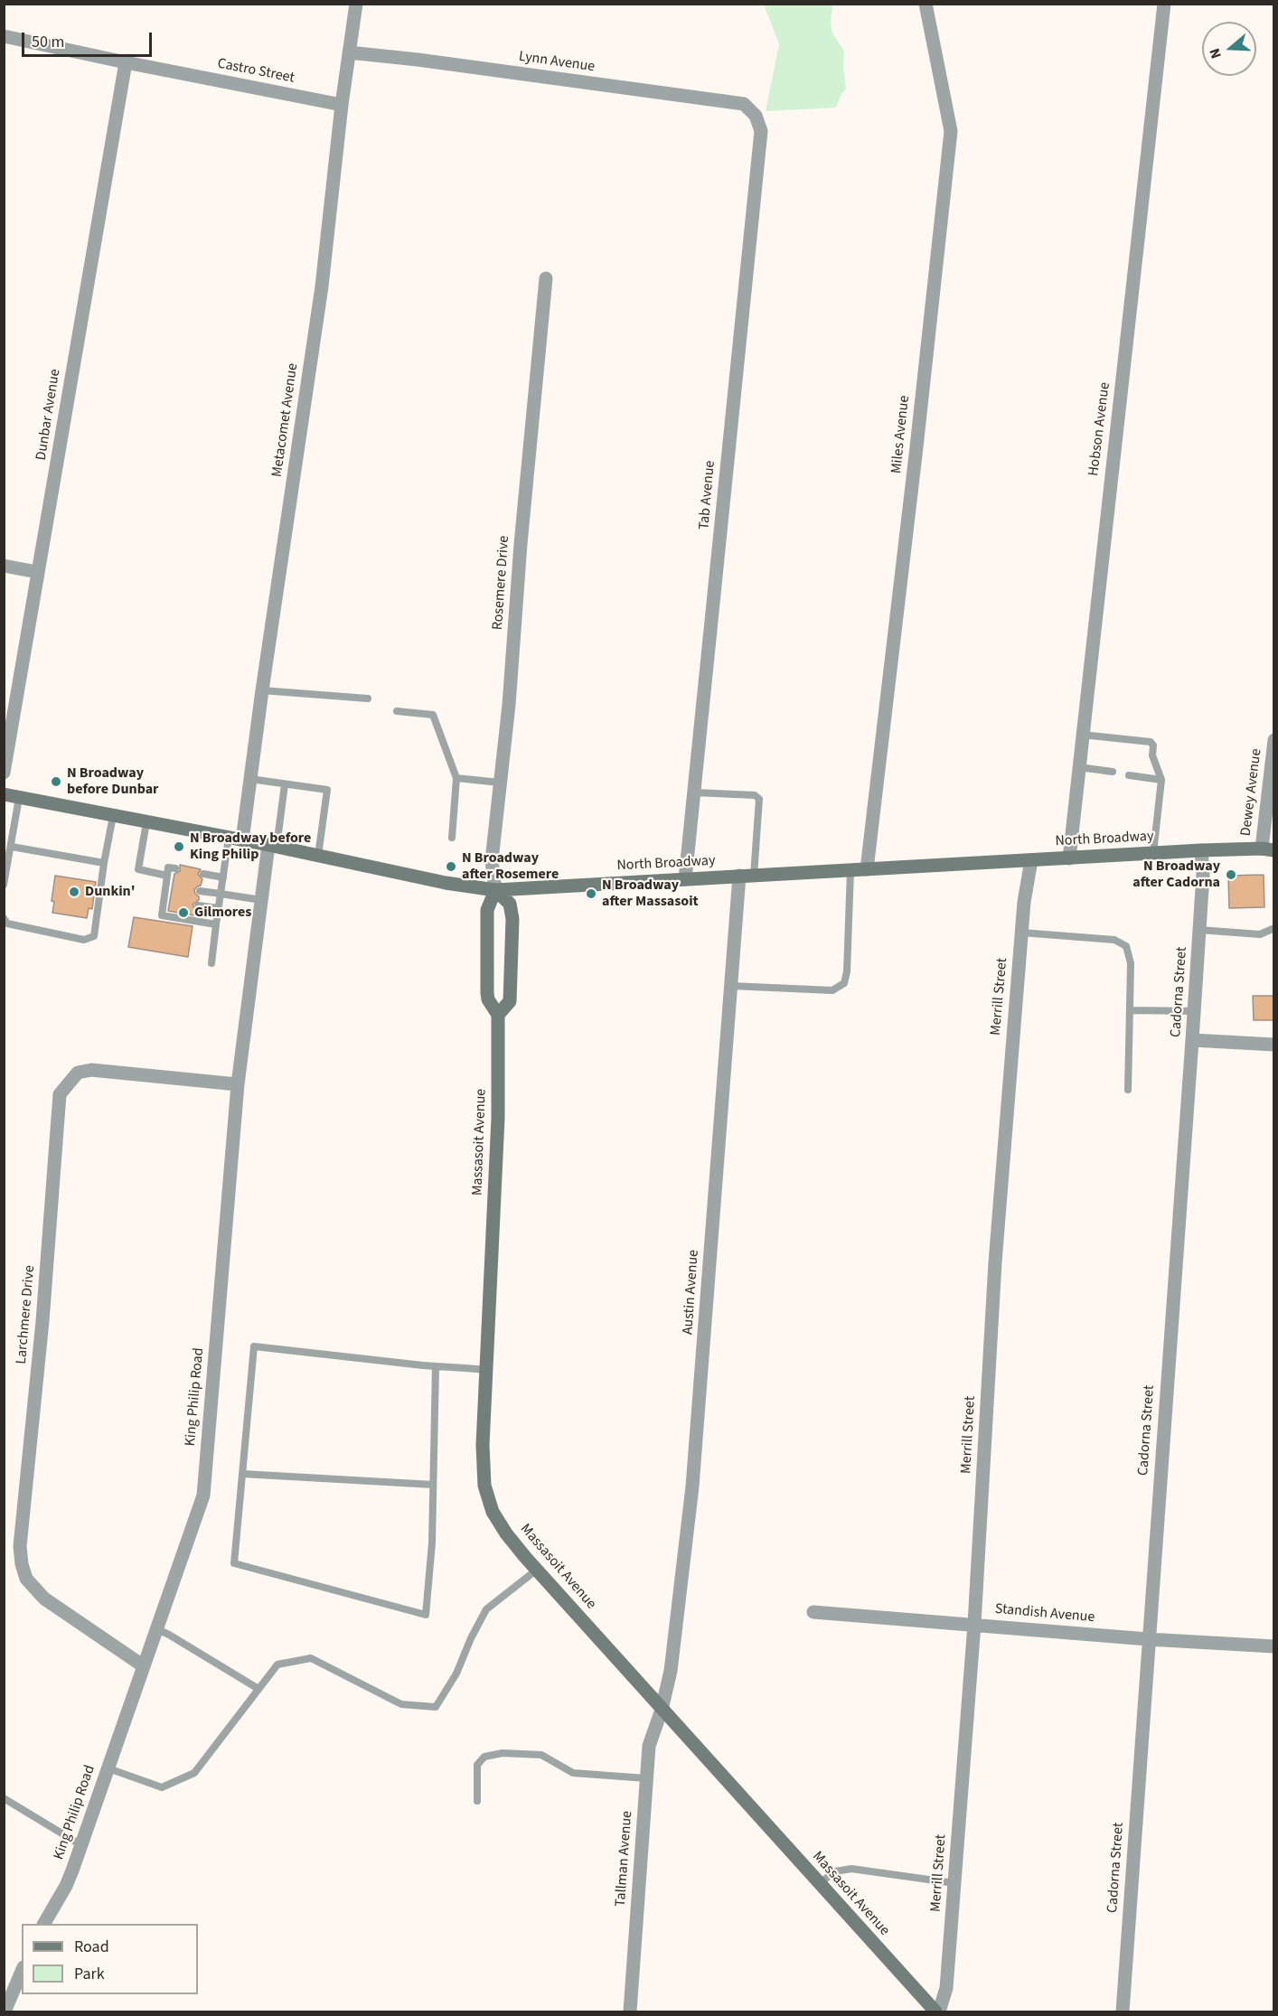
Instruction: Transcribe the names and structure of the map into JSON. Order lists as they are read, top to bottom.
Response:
{
  "streets": {
    "main road": ["North Broadway", "Massasoit Avenue"],
    "street": [
      "Lynn Avenue",
      "Castro Street",
      "Dunbar Avenue",
      "Metacomet Avenue",
      "Hobson Avenue",
      "Miles Avenue",
      "Tab Avenue",
      "Rosemere Drive",
      "Dewey Avenue",
      "Cadorna Street",
      "Merrill Street",
      "Austin Avenue",
      "Larchmere Drive",
      "King Philip Road",
      "Standish Avenue",
      "Tallman Avenue"
    ]
  },
  "crossings": [
    ["Lynn Avenue", "Metacomet Avenue"],
    ["Lynn Avenue", "Tab Avenue"],
    ["Castro Street", "Dunbar Avenue"],
    ["Castro Street", "Metacomet Avenue"],
    ["Metacomet Avenue", "North Broadway"],
    ["Hobson Avenue", "North Broadway"],
    ["Miles Avenue", "North Broadway"],
    ["Tab Avenue", "North Broadway"],
    ["Rosemere Drive", "North Broadway"],
    ["Rosemere Drive", "Massasoit Avenue"],
    ["Dewey Avenue", "North Broadway"],
    ["North Broadway", "Cadorna Street"],
    ["North Broadway", "Merrill Street"],
    ["North Broadway", "Massasoit Avenue"],
    ["North Broadway", "Austin Avenue"],
    ["North Broadway", "King Philip Road"],
    ["Cadorna Street", "Standish Avenue"],
    ["Merrill Street", "Standish Avenue"],
    ["Massasoit Avenue", "Austin Avenue"],
    ["Massasoit Avenue", "Tallman Avenue"],
    ["Austin Avenue", "Tallman Avenue"],
    ["Larchmere Drive", "King Philip Road"]
  ],
  "places": [
    "N Broadway before Dunbar",
    "N Broadway before King Philip",
    "N Broadway after Rosemere",
    "N Broadway after Cadorna",
    "Dunkin'",
    "N Broadway after Massasoit",
    "Gilmores"
  ],
  "legend": ["Road", "Park"],
  "scale_bar": "50 m",
  "north": "left"
}
